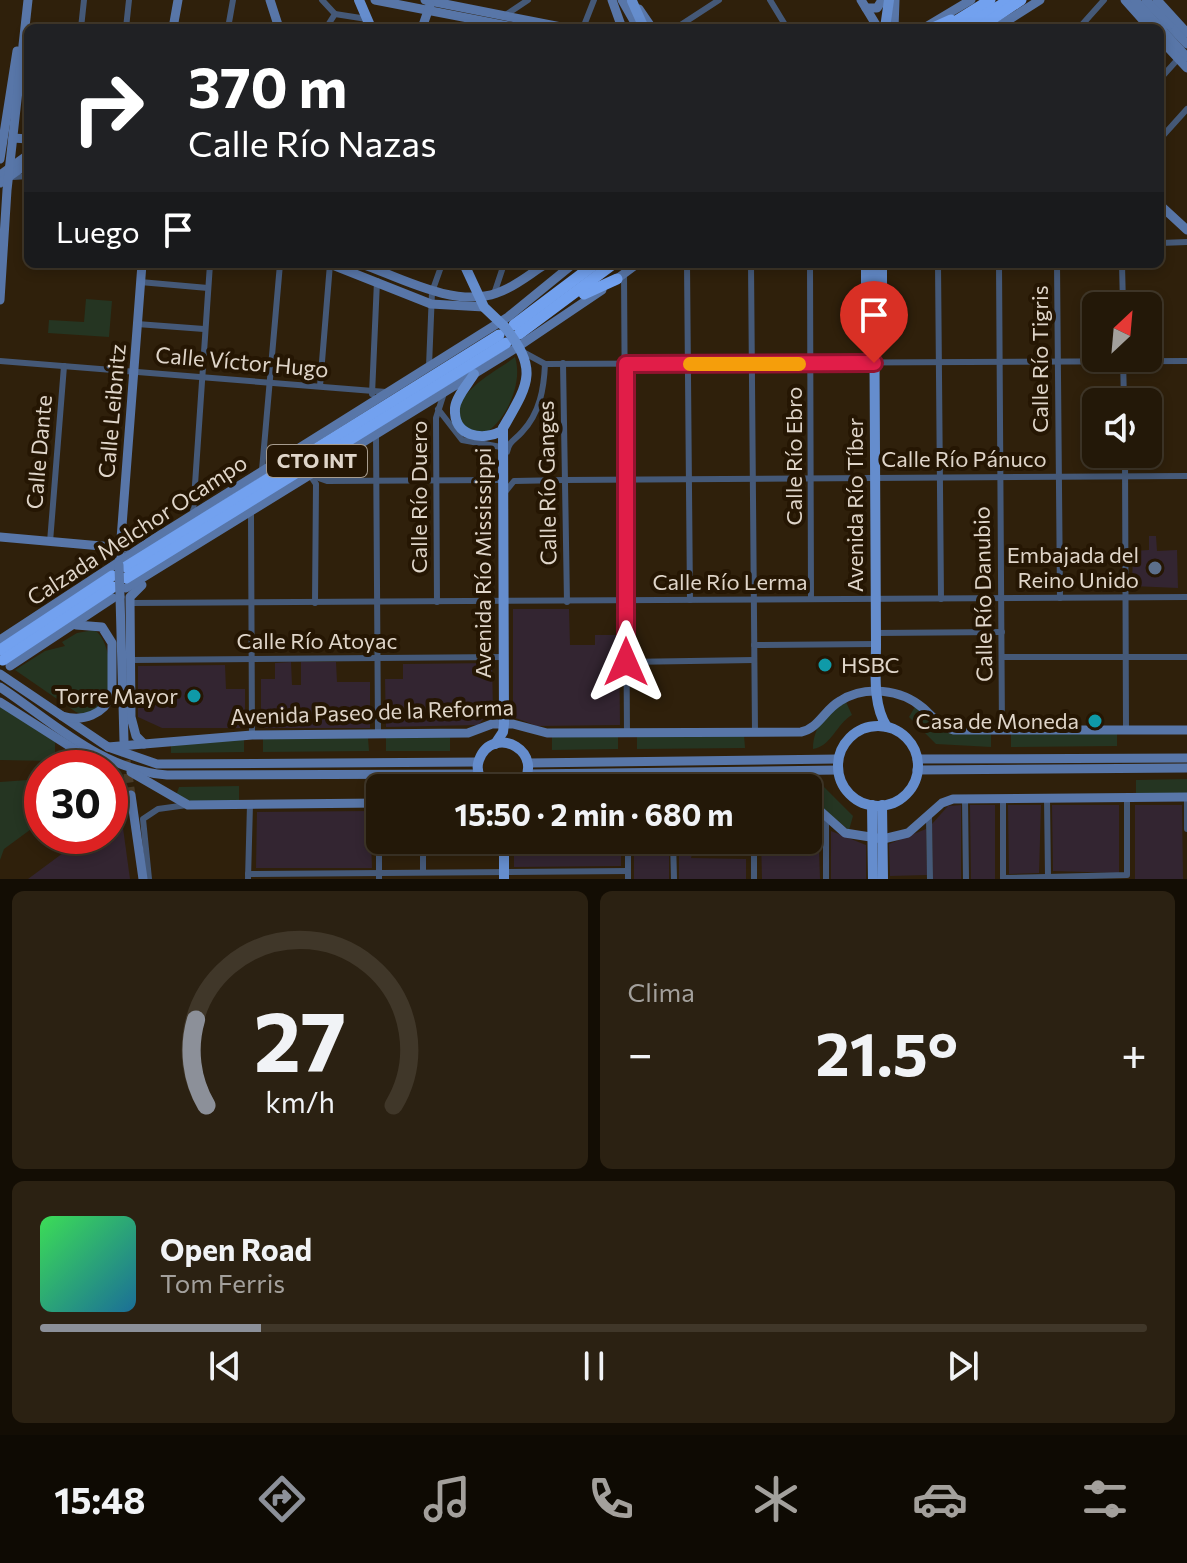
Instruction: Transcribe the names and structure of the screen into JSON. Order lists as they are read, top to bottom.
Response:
{
  "streets": {
    "highway": ["CTO INT"],
    "main road": [
      "Calle Leibnitz",
      "Avenida Río Tíber",
      "Calzada Melchor Ocampo",
      "Avenida Río Mississippi",
      "Avenida Paseo de la Reforma"
    ],
    "street": [
      "Calle Río Tigris",
      "Calle Víctor Hugo",
      "Calle Dante",
      "Calle Río Ebro",
      "Calle Río Pánuco",
      "Calle Río Ganges",
      "Calle Río Duero",
      "Calle Río Lerma",
      "Calle Río Danubio",
      "Calle Río Atoyac"
    ]
  },
  "crossings": [
    ["Calle Río Tigris", "Calle Río Pánuco"],
    ["Calle Río Tigris", "Calle Río Lerma"],
    ["Calle Víctor Hugo", "Calle Leibnitz"],
    ["Calle Víctor Hugo", "Calle Dante"],
    ["Calle Víctor Hugo", "Calzada Melchor Ocampo"],
    ["Calle Leibnitz", "CTO INT"],
    ["Calle Leibnitz", "Calzada Melchor Ocampo"],
    ["Calle Río Ebro", "Calle Río Pánuco"],
    ["Calle Río Ebro", "Calle Río Lerma"],
    ["Calle Río Pánuco", "Calle Río Ganges"],
    ["Calle Río Pánuco", "Avenida Río Tíber"],
    ["Calle Río Pánuco", "Avenida Río Mississippi"],
    ["Calle Río Pánuco", "Calle Río Danubio"],
    ["CTO INT", "Calzada Melchor Ocampo"],
    ["CTO INT", "Avenida Río Mississippi"],
    ["Calle Río Ganges", "Calle Río Lerma"],
    ["Calle Río Duero", "Calzada Melchor Ocampo"],
    ["Calle Río Duero", "Calle Río Lerma"],
    ["Avenida Río Tíber", "Calle Río Lerma"],
    ["Avenida Río Tíber", "Avenida Paseo de la Reforma"],
    ["Calzada Melchor Ocampo", "Avenida Río Mississippi"],
    ["Avenida Río Mississippi", "Calle Río Lerma"],
    ["Avenida Río Mississippi", "Calle Río Atoyac"],
    ["Avenida Río Mississippi", "Avenida Paseo de la Reforma"],
    ["Calle Río Lerma", "Calle Río Danubio"]
  ],
  "places": [
    "Embajada del Reino Unido",
    "HSBC",
    "Torre Mayor",
    "Casa de Moneda"
  ],
  "north": "top right",
  "page": {
    "turn": ["370 m", "Calle Río Nazas"],
    "then": "Luego",
    "limit": "30",
    "trip": "15:50 · 2 min · 680 m",
    "tile": "Clima",
    "heat": ["−", "21.5°", "+"],
    "song": ["Open Road", "Tom Ferris"],
    "tabs": "15:48",
    "gauge": ["27", "km/h"]
  }
}
